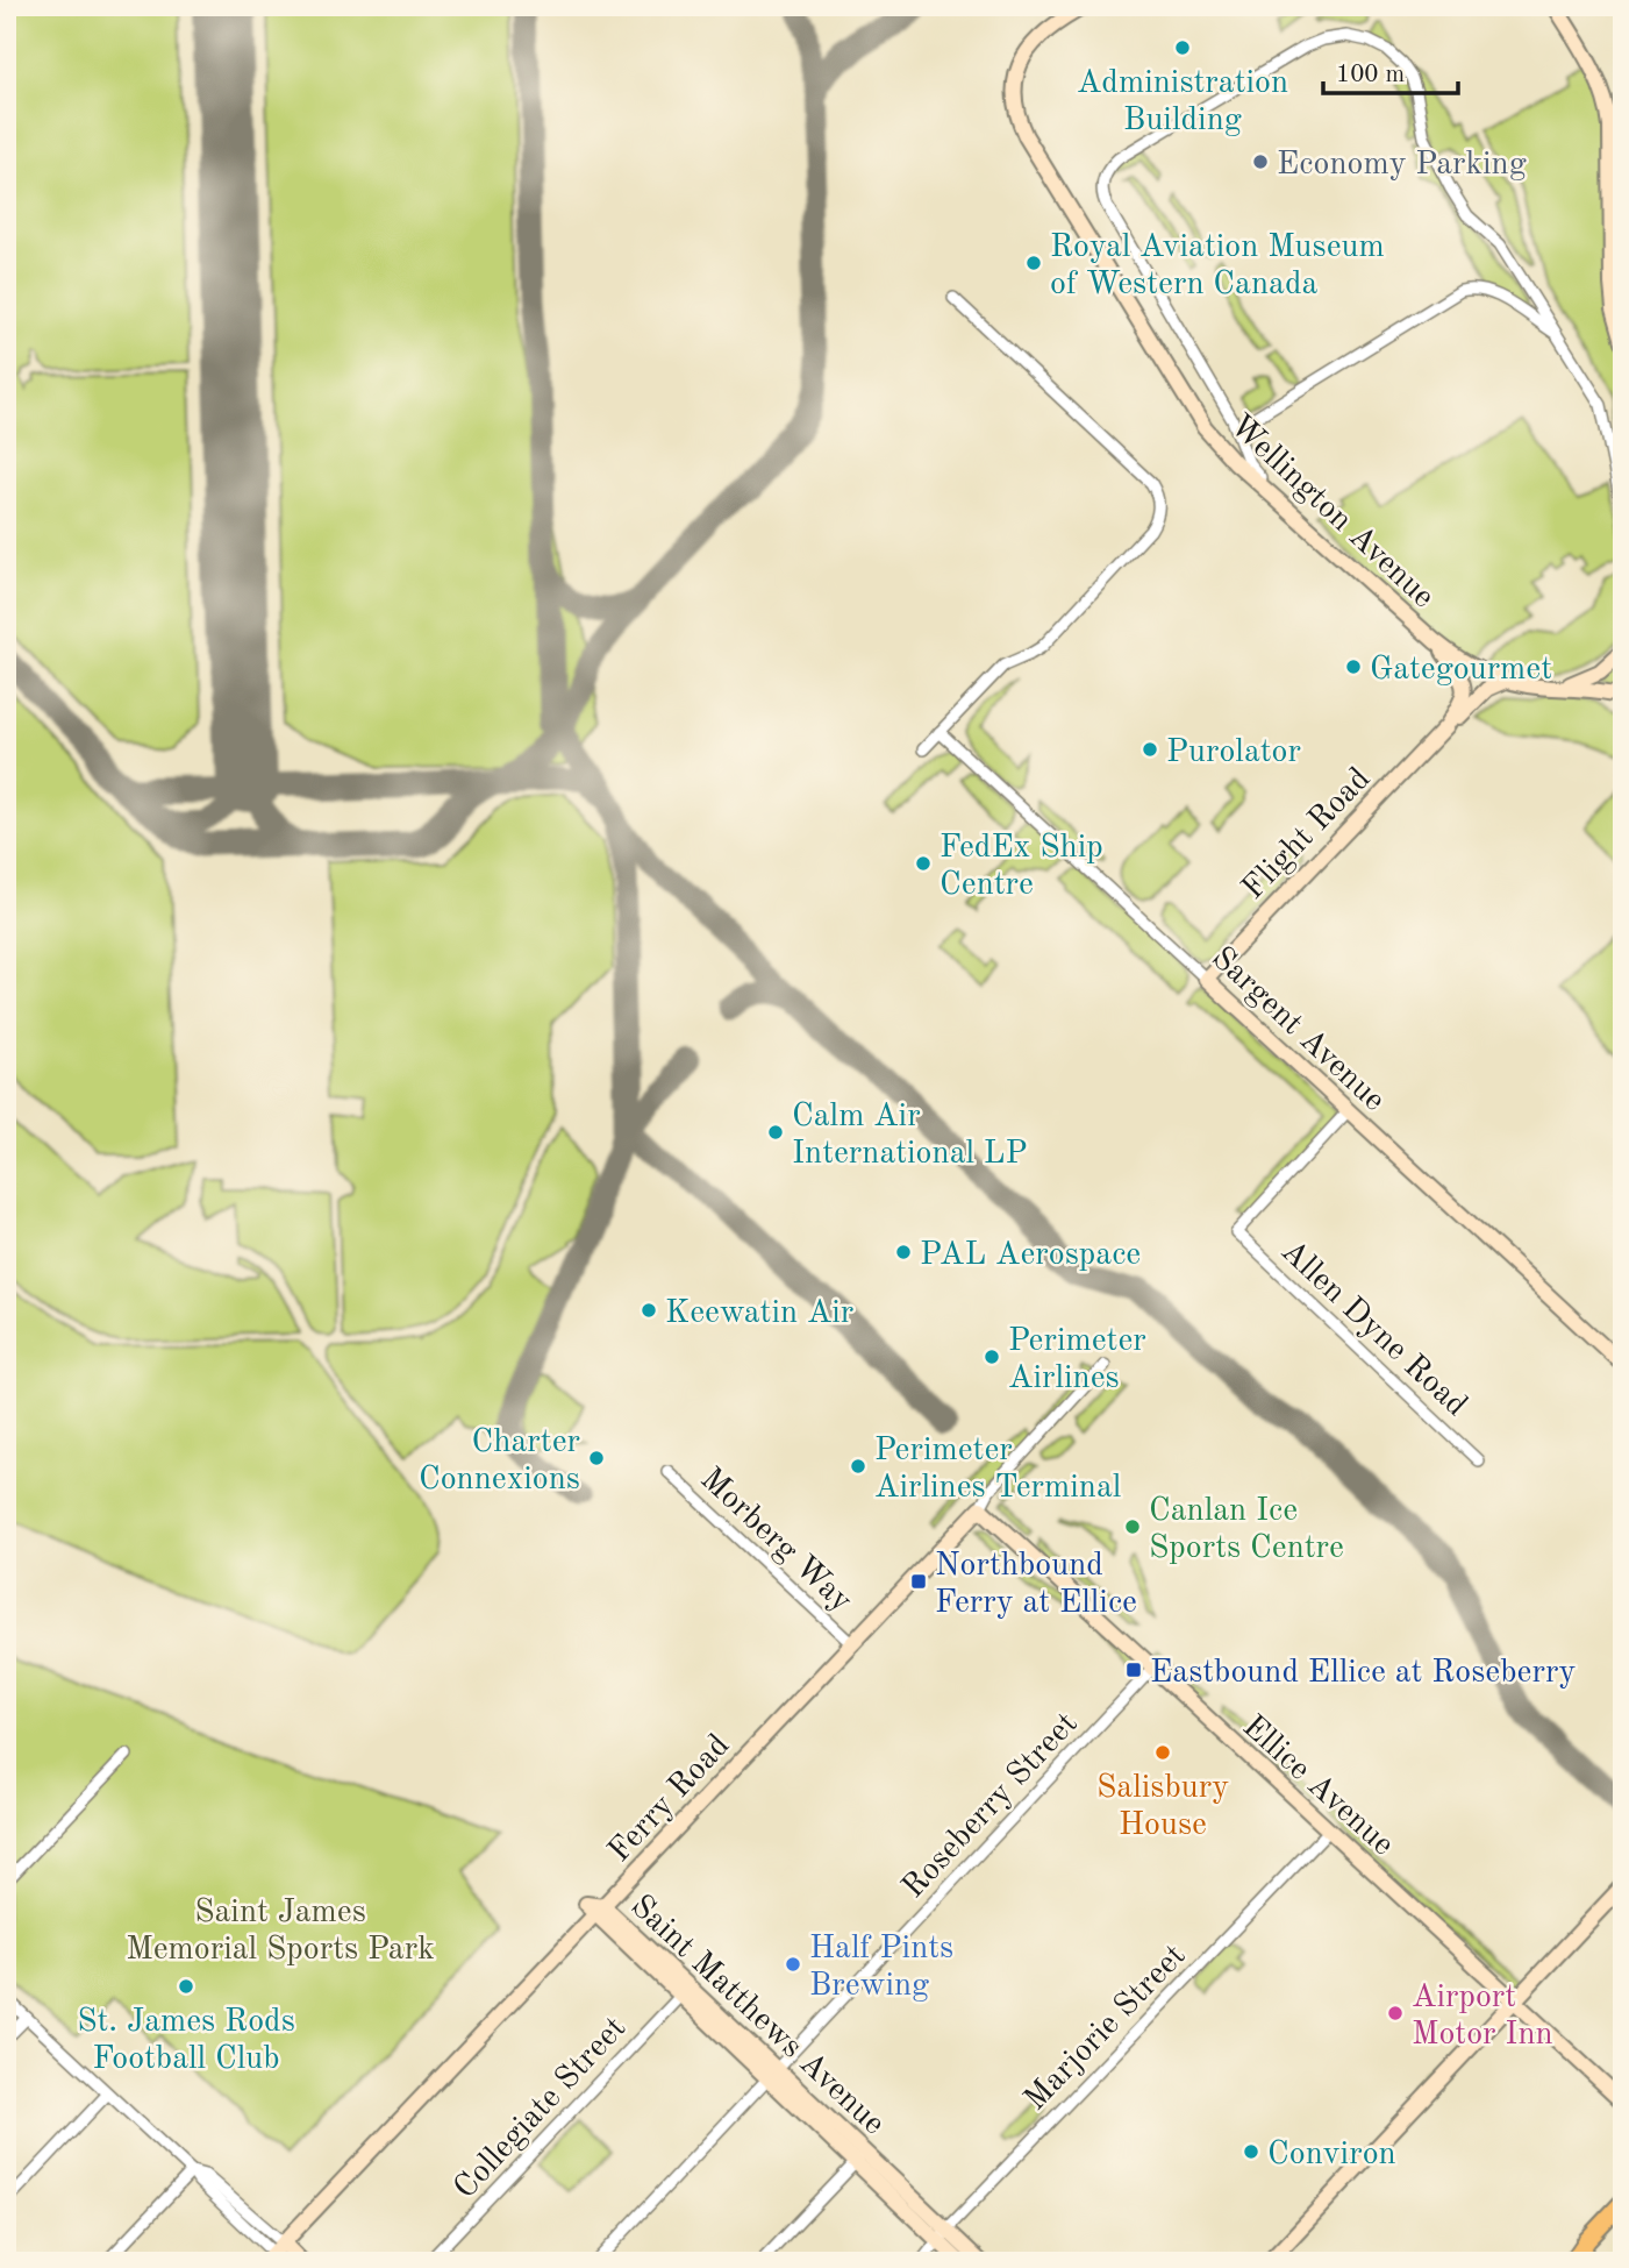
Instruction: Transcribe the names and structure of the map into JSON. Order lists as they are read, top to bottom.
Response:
{
  "streets": {
    "main road": [
      "Wellington Avenue",
      "Flight Road",
      "Sargent Avenue",
      "Ellice Avenue",
      "Ferry Road",
      "Saint Matthews Avenue"
    ],
    "street": [
      "Allen Dyne Road",
      "Morberg Way",
      "Roseberry Street",
      "Marjorie Street",
      "Collegiate Street"
    ]
  },
  "crossings": [
    ["Flight Road", "Sargent Avenue"],
    ["Sargent Avenue", "Allen Dyne Road"],
    ["Morberg Way", "Ferry Road"],
    ["Ellice Avenue", "Ferry Road"],
    ["Ellice Avenue", "Roseberry Street"],
    ["Ellice Avenue", "Marjorie Street"],
    ["Ferry Road", "Saint Matthews Avenue"],
    ["Roseberry Street", "Saint Matthews Avenue"],
    ["Saint Matthews Avenue", "Marjorie Street"],
    ["Saint Matthews Avenue", "Collegiate Street"]
  ],
  "parks": ["Saint James Memorial Sports Park"],
  "places": {
    "other": [
      "Administration Building",
      "Economy Parking",
      "Royal Aviation Museum of Western Canada",
      "Gategourmet",
      "Purolator",
      "FedEx Ship Centre",
      "Calm Air International LP",
      "PAL Aerospace",
      "Keewatin Air",
      "Perimeter Airlines",
      "Charter Connexions",
      "Perimeter Airlines Terminal",
      "Canlan Ice Sports Centre",
      "Salisbury House",
      "Half Pints Brewing",
      "St. James Rods Football Club",
      "Airport Motor Inn",
      "Conviron"
    ],
    "transit": ["Northbound Ferry at Ellice", "Eastbound Ellice at Roseberry"]
  },
  "scale_bar": "100 m"
}
